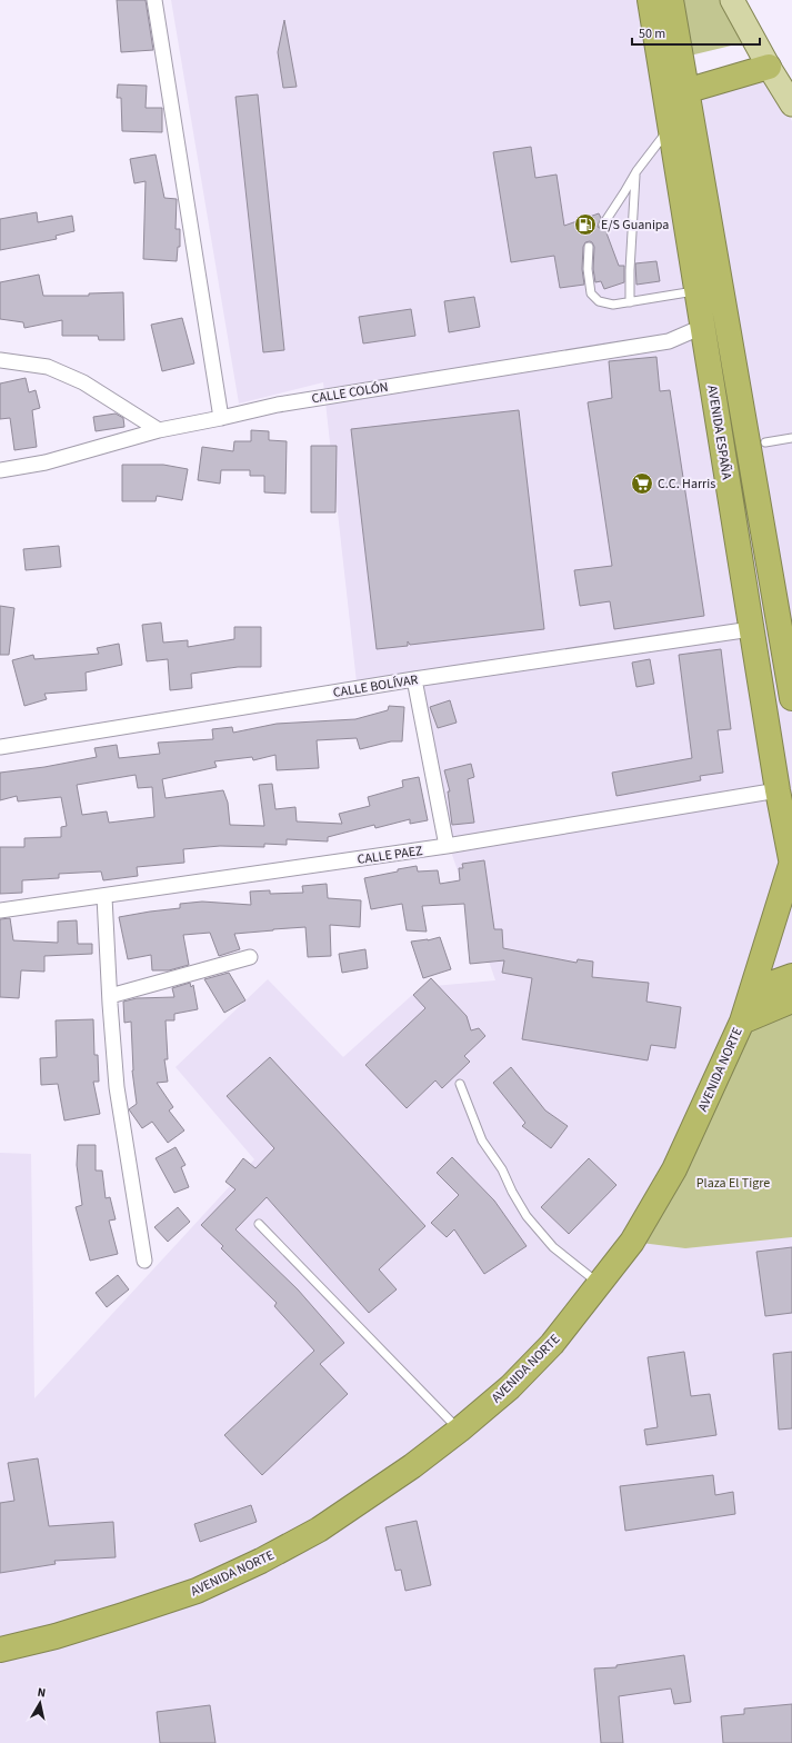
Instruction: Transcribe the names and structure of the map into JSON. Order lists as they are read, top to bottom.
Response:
{
  "streets": {
    "highway": ["AVENIDA ESPAÑA", "AVENIDA NORTE"],
    "street": ["CALLE COLÓN", "CALLE BOLÍVAR", "CALLE PAEZ"]
  },
  "crossings": [
    ["CALLE COLÓN", "AVENIDA ESPAÑA"],
    ["AVENIDA ESPAÑA", "CALLE BOLÍVAR"],
    ["AVENIDA ESPAÑA", "CALLE PAEZ"],
    ["AVENIDA ESPAÑA", "AVENIDA NORTE"]
  ],
  "parks": ["Plaza El Tigre"],
  "places": {
    "fuel station": ["E/S Guanipa"],
    "supermarket": ["C.C. Harris"]
  },
  "scale_bar": "50 m",
  "north": "top"
}
